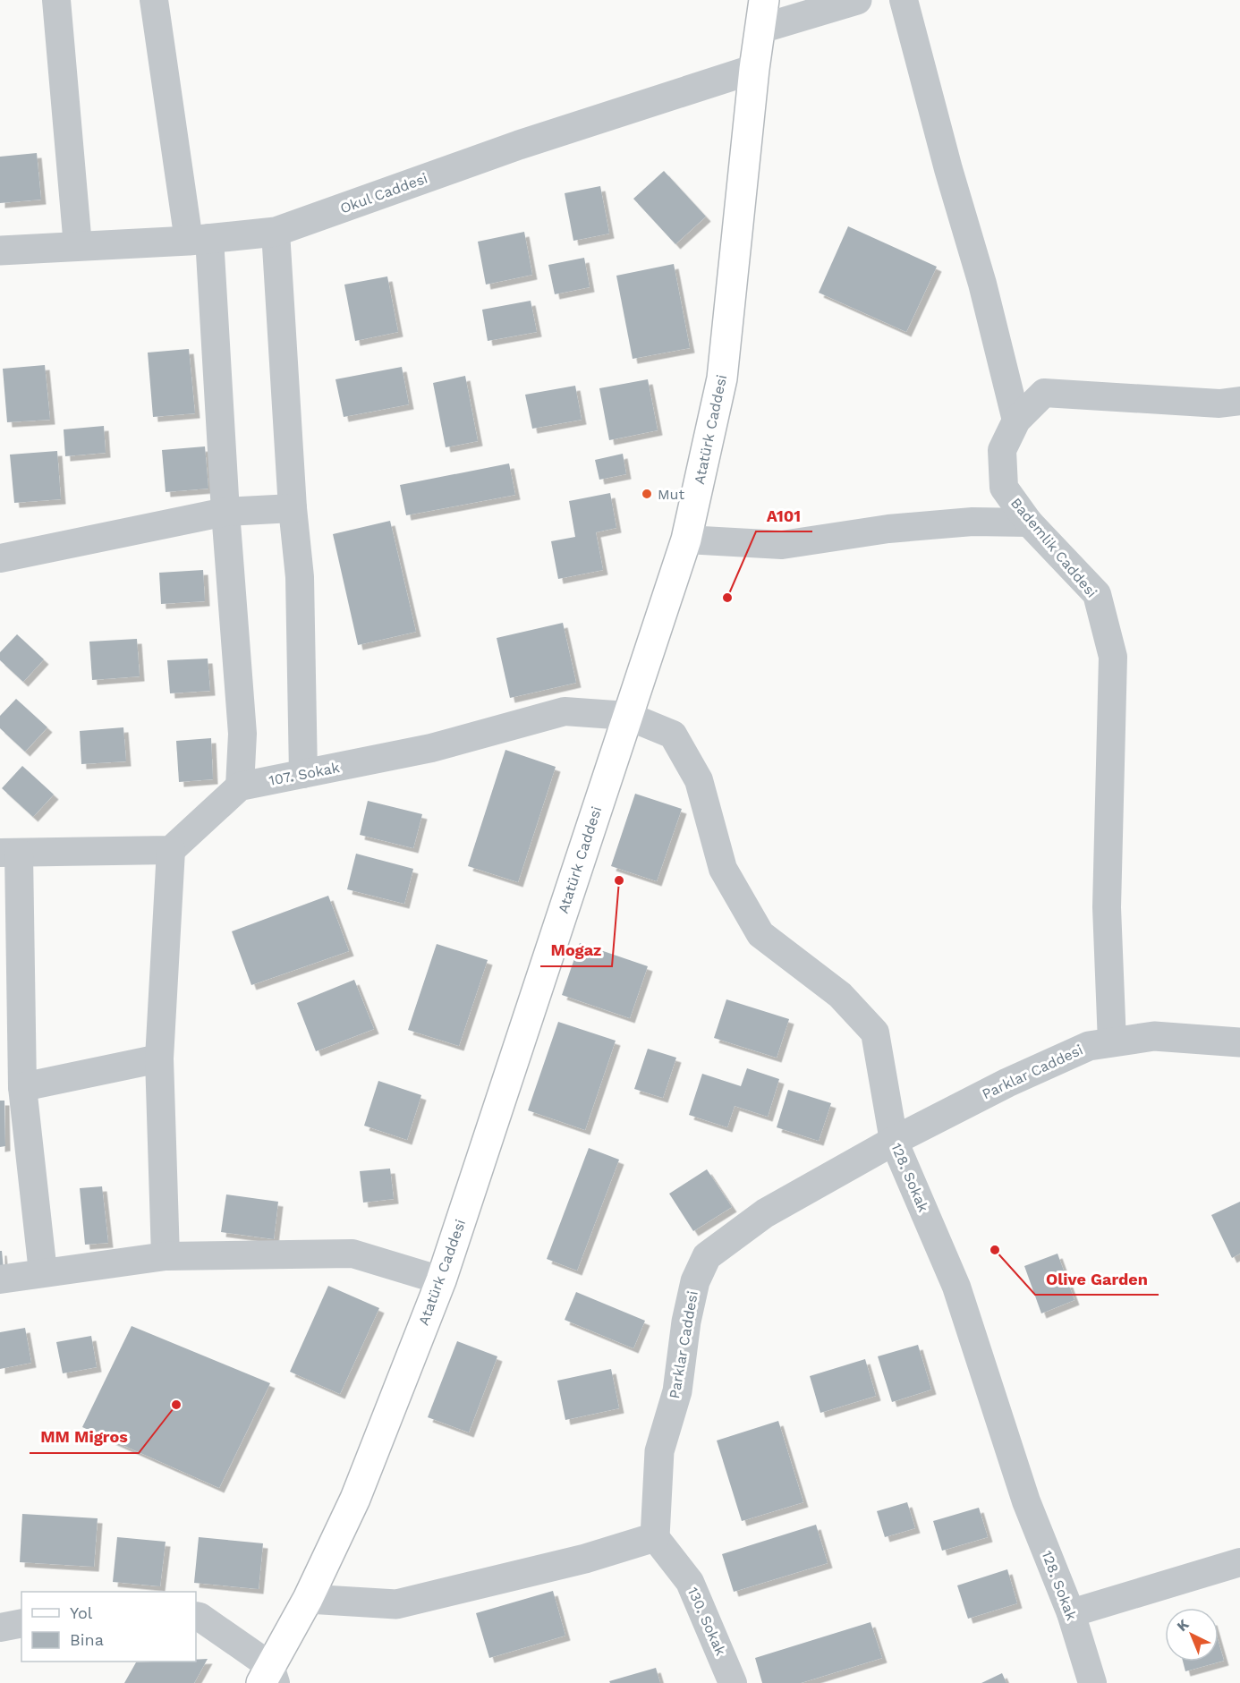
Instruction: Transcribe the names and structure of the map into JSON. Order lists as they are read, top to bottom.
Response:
{
  "streets": {
    "main road": ["Atatürk Caddesi"],
    "street": [
      "Okul Caddesi",
      "Bademlik Caddesi",
      "107. Sokak",
      "Parklar Caddesi",
      "128. Sokak",
      "130. Sokak"
    ]
  },
  "crossings": [
    ["Okul Caddesi", "Atatürk Caddesi"],
    ["Atatürk Caddesi", "107. Sokak"],
    ["Atatürk Caddesi", "128. Sokak"],
    ["Bademlik Caddesi", "Parklar Caddesi"],
    ["107. Sokak", "128. Sokak"],
    ["Parklar Caddesi", "128. Sokak"],
    ["Parklar Caddesi", "130. Sokak"]
  ],
  "places": [
    "Mut",
    "A101",
    "Mogaz",
    "Olive Garden",
    "MM Migros"
  ],
  "legend": ["Yol", "Bina"],
  "north": "top left"
}
